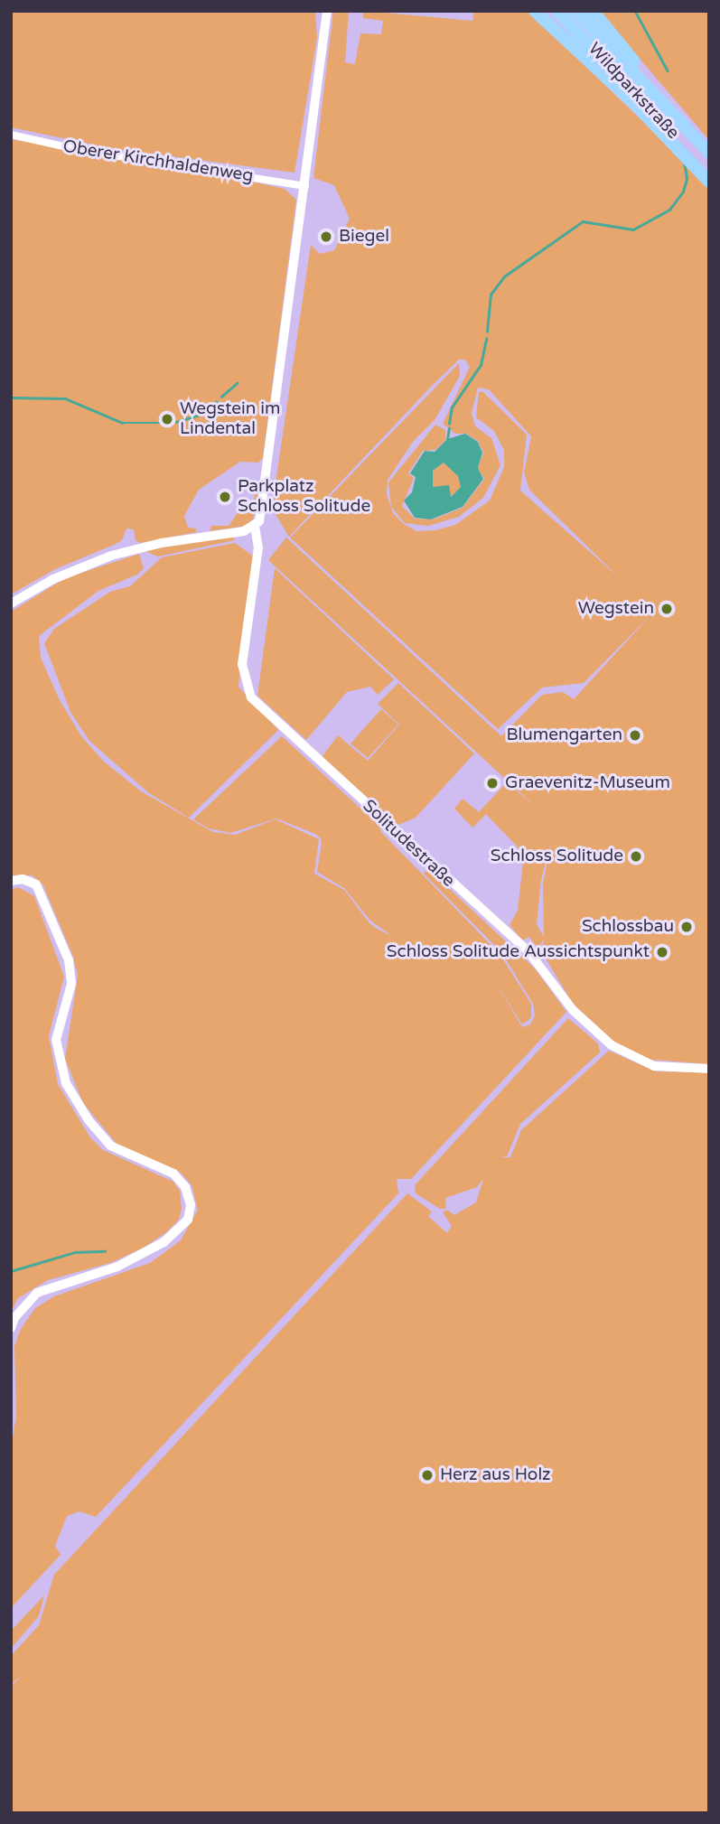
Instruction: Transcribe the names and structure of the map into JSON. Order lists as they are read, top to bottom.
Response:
{
  "streets": {
    "highway": ["Wildparkstraße"],
    "street": ["Oberer Kirchhaldenweg", "Solitudestraße"]
  },
  "places": [
    "Biegel",
    "Wegstein im Lindental",
    "Parkplatz Schloss Solitude",
    "Wegstein",
    "Blumengarten",
    "Graevenitz-Museum",
    "Schloss Solitude",
    "Schlossbau",
    "Schloss Solitude Aussichtspunkt",
    "Herz aus Holz"
  ]
}
